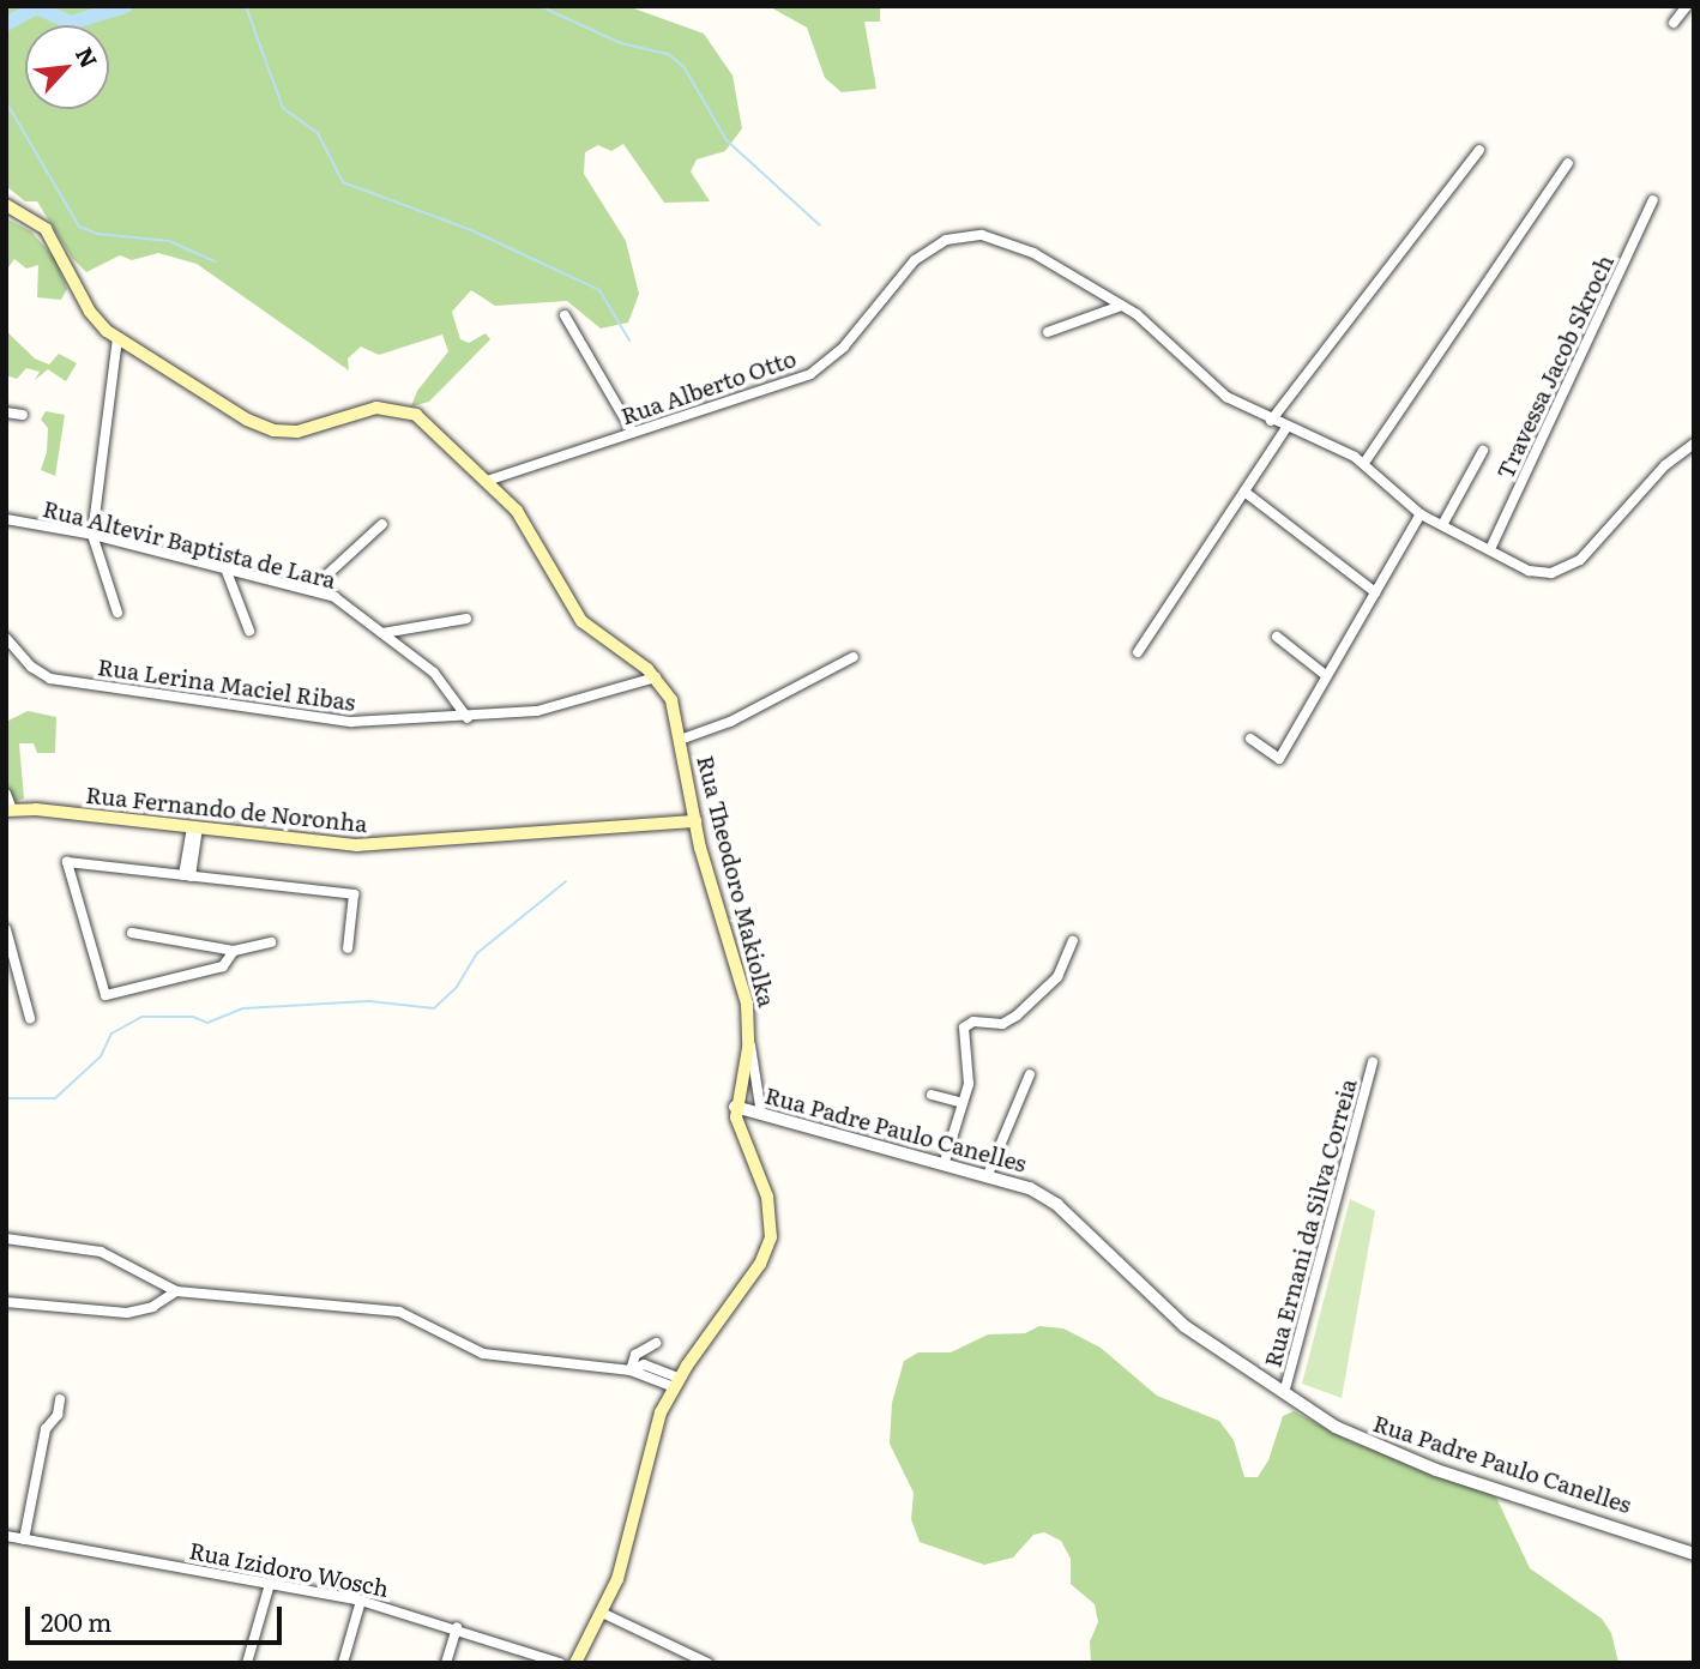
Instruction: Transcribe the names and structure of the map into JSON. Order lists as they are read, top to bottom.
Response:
{
  "streets": {
    "main road": ["Rua Fernando de Noronha", "Rua Theodoro Makiolka"],
    "street": [
      "Travessa Jacob Skroch",
      "Rua Alberto Otto",
      "Rua Altevir Baptista de Lara",
      "Rua Lerina Maciel Ribas",
      "Rua Padre Paulo Canelles",
      "Rua Ernani da Silva Correia",
      "Rua Izidoro Wosch"
    ]
  },
  "crossings": [
    ["Travessa Jacob Skroch", "Rua Alberto Otto"],
    ["Rua Alberto Otto", "Rua Theodoro Makiolka"],
    ["Rua Altevir Baptista de Lara", "Rua Lerina Maciel Ribas"],
    ["Rua Lerina Maciel Ribas", "Rua Theodoro Makiolka"],
    ["Rua Fernando de Noronha", "Rua Theodoro Makiolka"],
    ["Rua Theodoro Makiolka", "Rua Padre Paulo Canelles"],
    ["Rua Padre Paulo Canelles", "Rua Ernani da Silva Correia"]
  ],
  "scale_bar": "200 m",
  "north": "top right"
}
